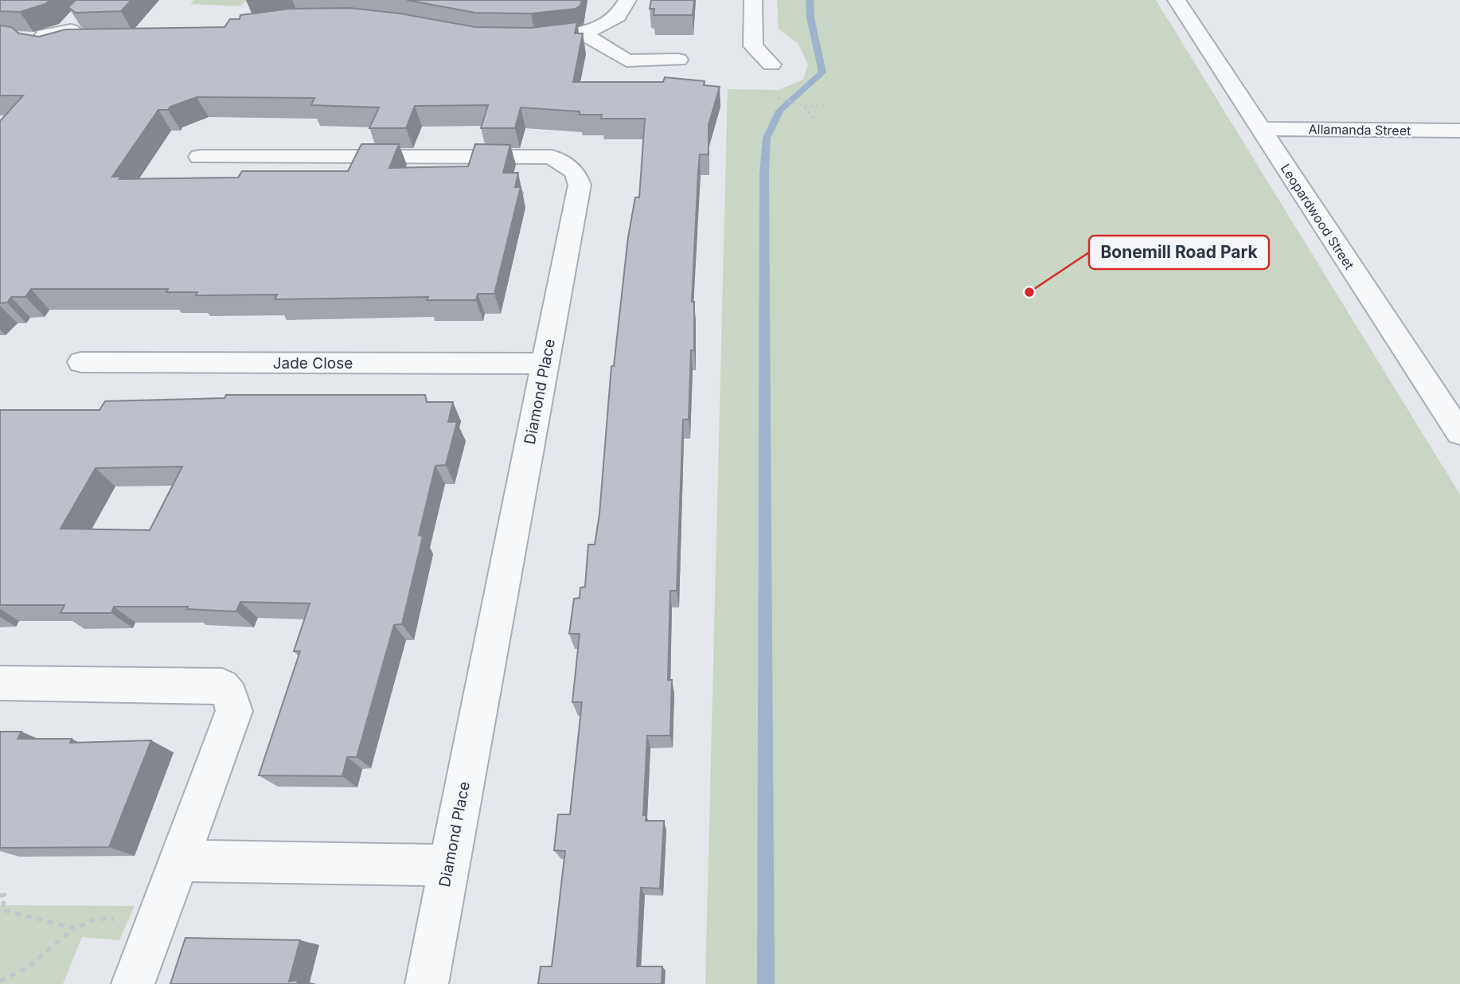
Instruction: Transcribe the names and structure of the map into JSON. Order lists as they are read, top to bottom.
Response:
{
  "streets": {
    "street": [
      "Allamanda Street",
      "Leopardwood Street",
      "Jade Close",
      "Diamond Place"
    ]
  },
  "crossings": [
    ["Allamanda Street", "Leopardwood Street"],
    ["Jade Close", "Diamond Place"]
  ],
  "places": ["Bonemill Road Park"]
}
